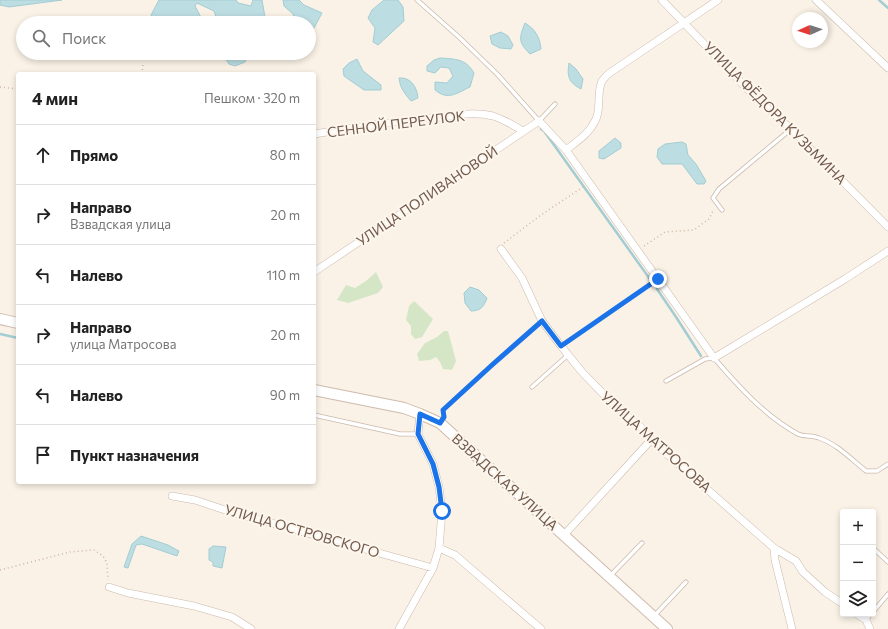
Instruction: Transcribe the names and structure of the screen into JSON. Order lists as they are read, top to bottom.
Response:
{
  "streets": {
    "street": [
      "УЛИЦА ФЁДОРА КУЗЬМИНА",
      "СЕННОЙ ПЕРЕУЛОК",
      "УЛИЦА ПОЛИВАНОВОЙ",
      "УЛИЦА МАТРОСОВА",
      "ВЗВАДСКАЯ УЛИЦА",
      "УЛИЦА ОСТРОВСКОГО"
    ]
  },
  "crossings": [
    ["СЕННОЙ ПЕРЕУЛОК", "УЛИЦА ПОЛИВАНОВОЙ"]
  ],
  "north": "left",
  "page": {
    "search": "Поиск",
    "heading": ["4 мин", "Пешком · 320 m"],
    "list": [
      ["Прямо", "80 m"],
      ["Направо", "Взвадская улица", "20 m"],
      ["Налево", "110 m"],
      ["Направо", "улица Матросова", "20 m"],
      ["Налево", "90 m"],
      "Пункт назначения"
    ],
    "map_buttons": ["+", "−"]
  }
}
